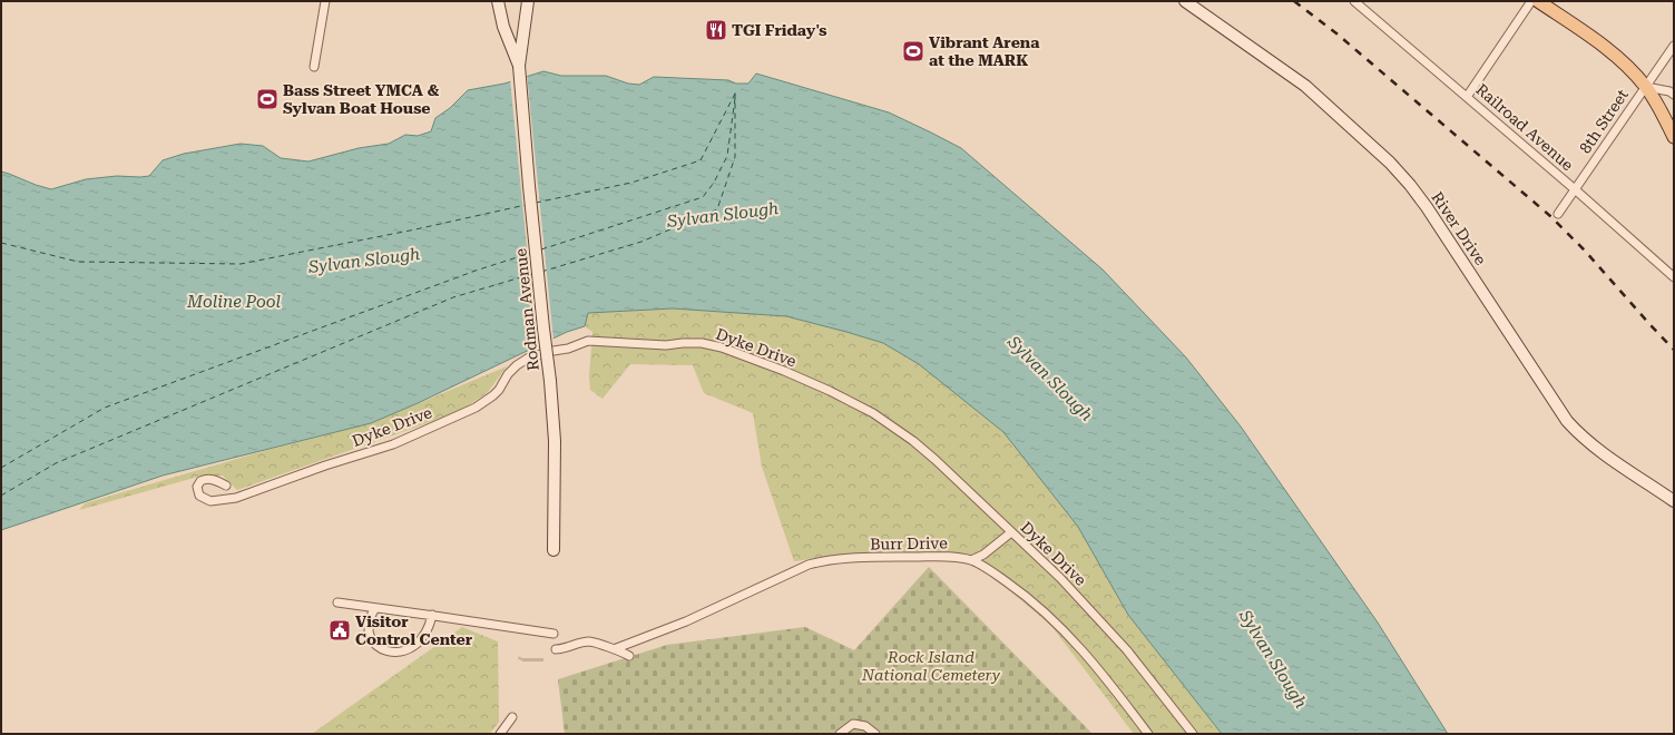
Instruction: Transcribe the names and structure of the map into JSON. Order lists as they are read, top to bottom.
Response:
{
  "streets": {
    "main road": ["River Drive", "Rodman Avenue"],
    "street": [
      "8th Street",
      "Railroad Avenue",
      "Dyke Drive",
      "Burr Drive"
    ]
  },
  "crossings": [
    ["8th Street", "Railroad Avenue"]
  ],
  "water": ["Sylvan Slough", "Moline Pool"],
  "parks": ["Rock Island National Cemetery"],
  "places": {
    "restaurant": ["TGI Friday's"],
    "sports": ["Vibrant Arena at the MARK", "Bass Street YMCA & Sylvan Boat House"],
    "public building": ["Visitor Control Center"]
  }
}
